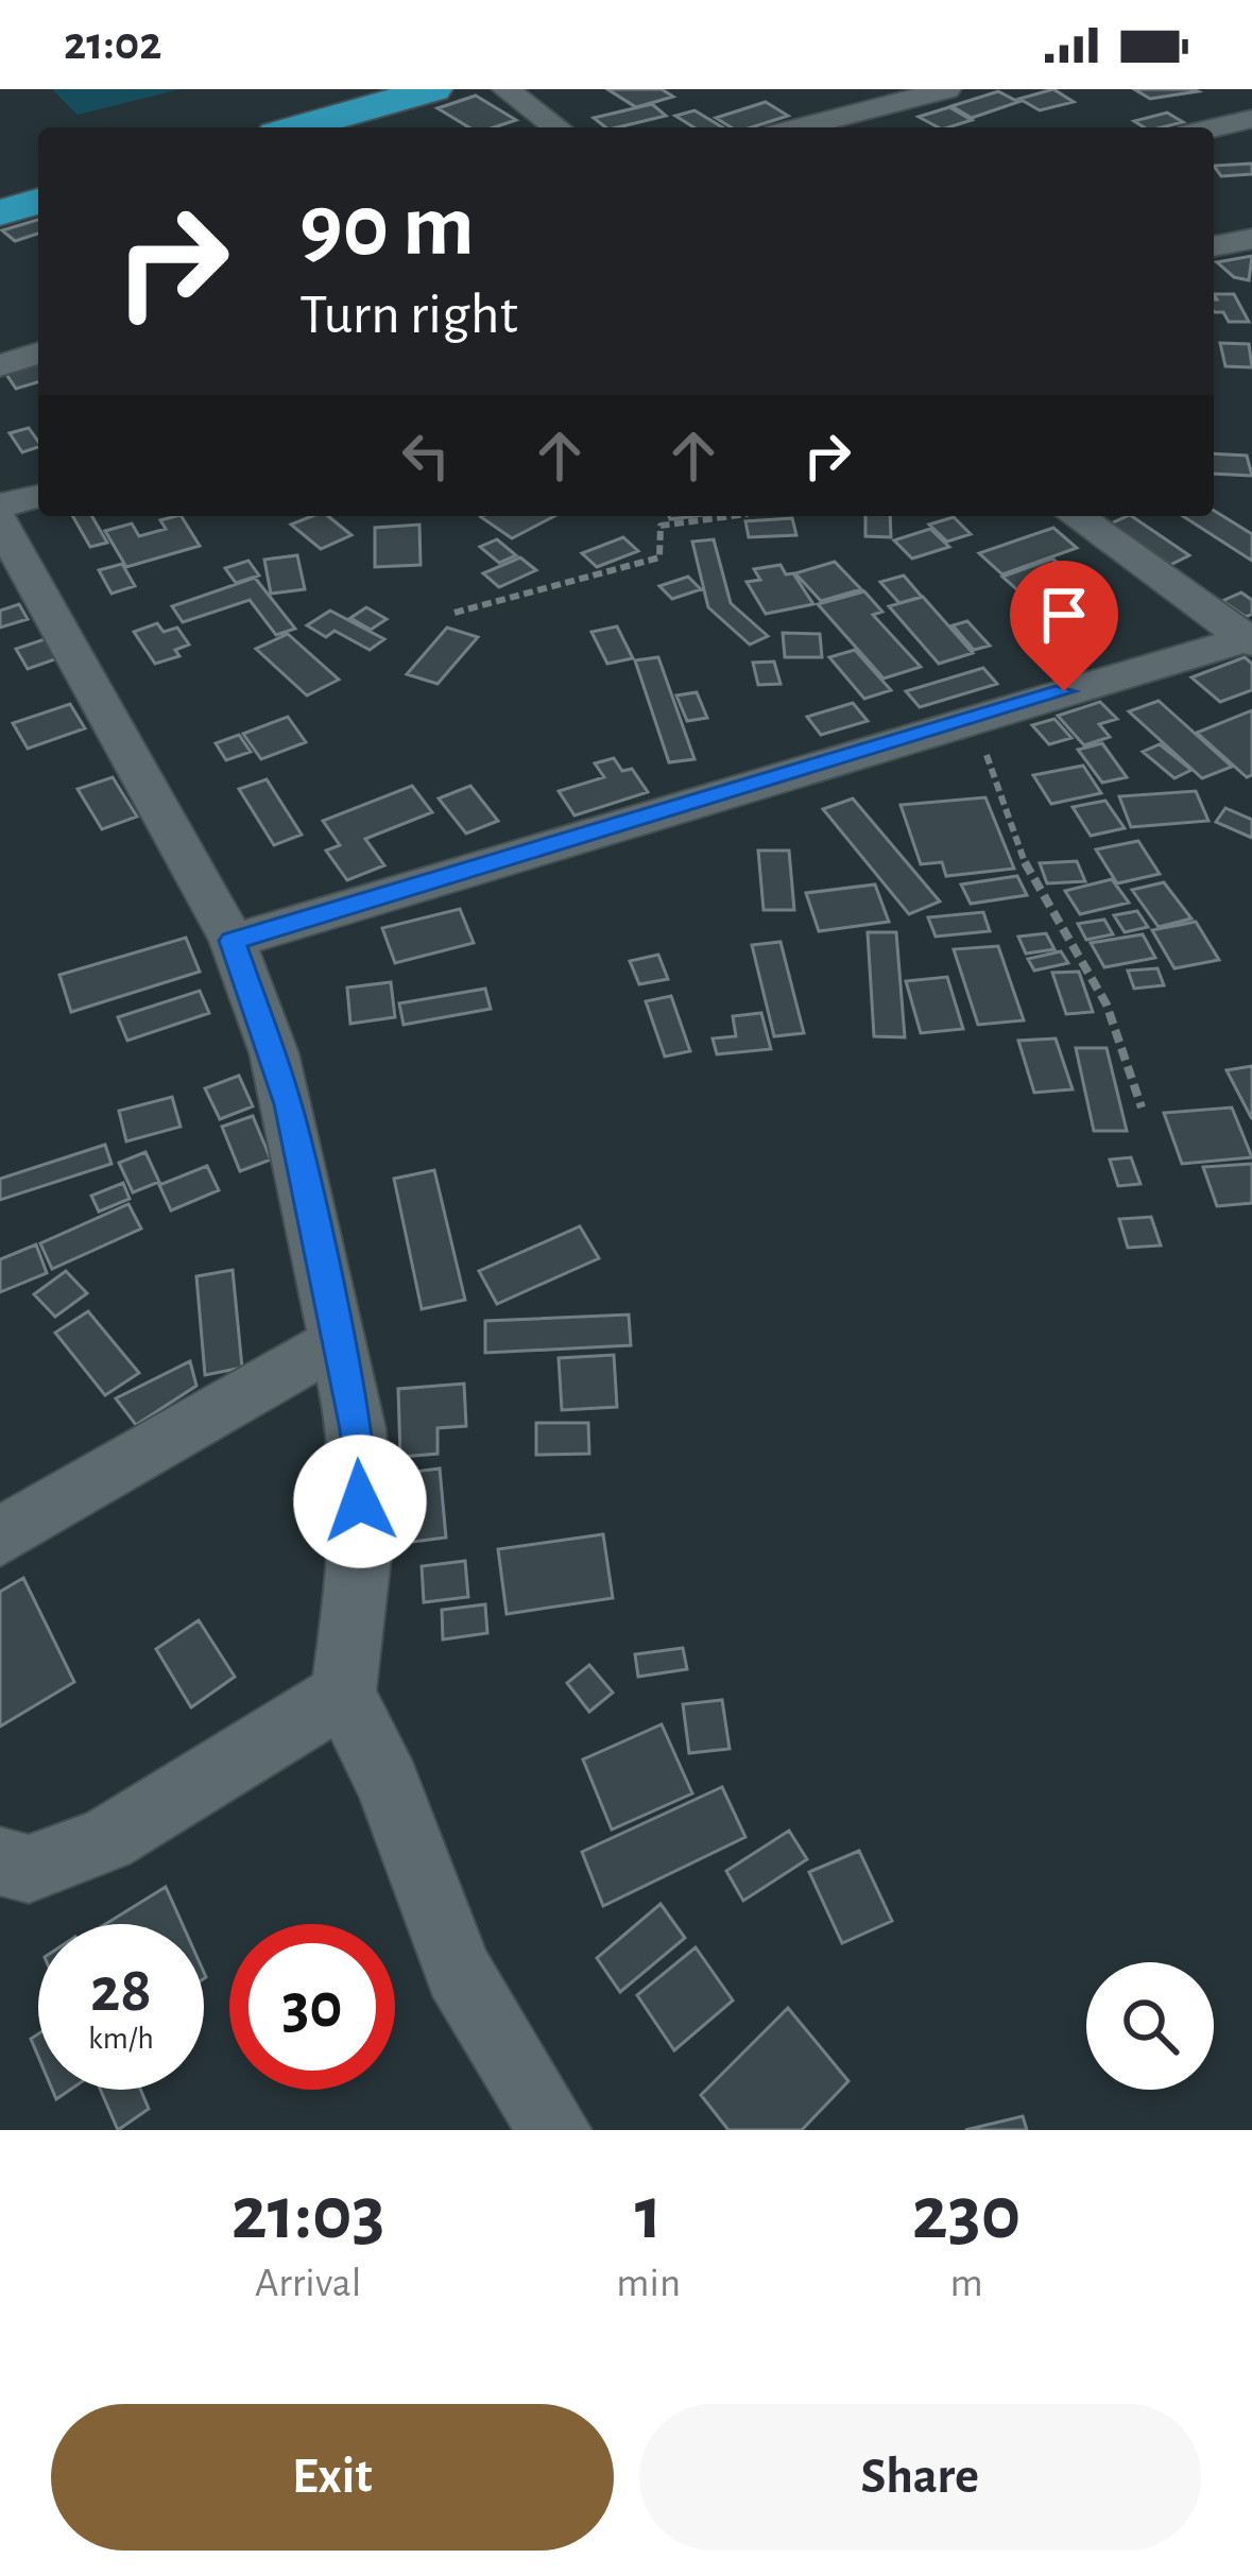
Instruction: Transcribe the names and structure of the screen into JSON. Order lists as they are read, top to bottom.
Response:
{
  "page": {
    "status": "21:02",
    "turn": ["90 m", "Turn right"],
    "speed": "28 km/h",
    "limit": "30",
    "eta": [
      "21:03",
      "Arrival",
      "1",
      "min",
      "230",
      "m"
    ],
    "buttons": ["Exit", "Share"]
  }
}
